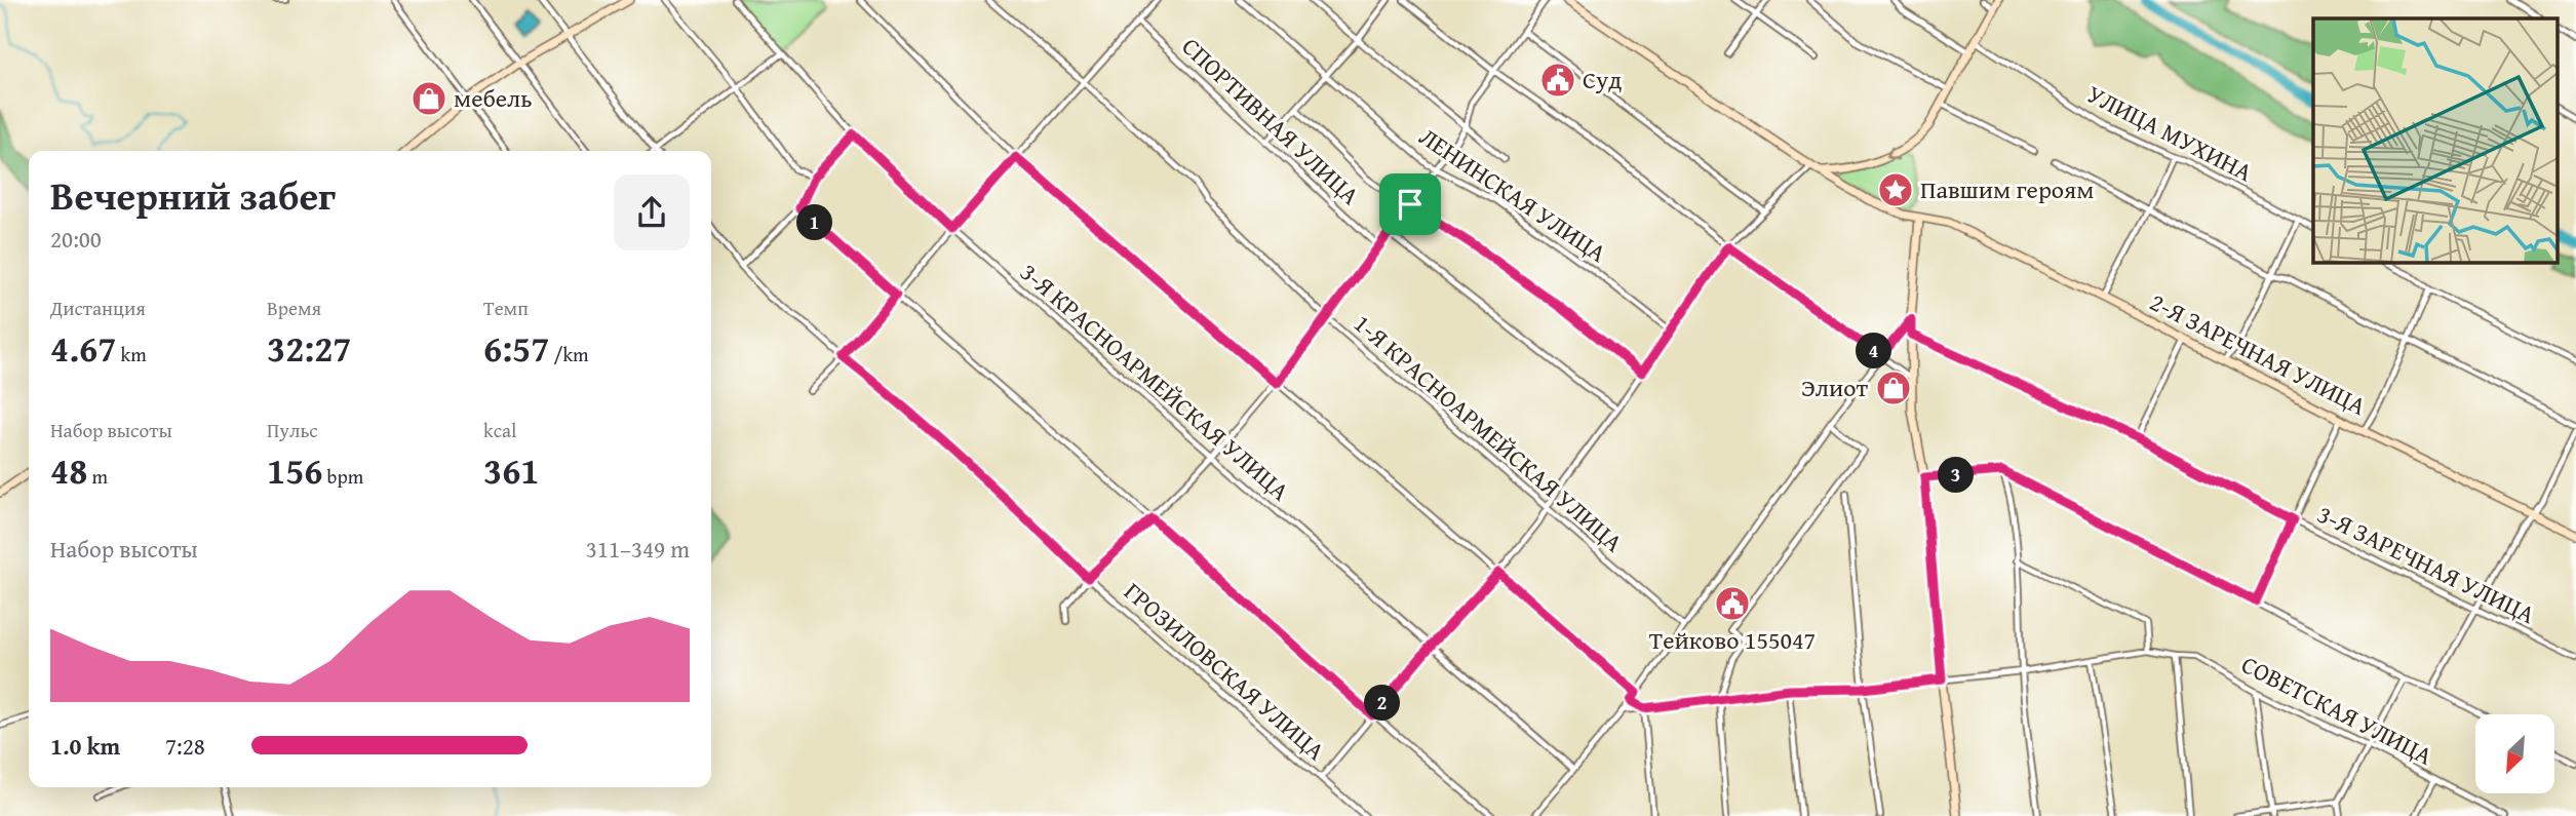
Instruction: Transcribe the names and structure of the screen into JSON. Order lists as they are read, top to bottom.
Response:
{
  "streets": {
    "main road": ["2-Я ЗАРЕЧНАЯ УЛИЦА"],
    "street": [
      "СПОРТИВНАЯ УЛИЦА",
      "УЛИЦА МУХИНА",
      "ЛЕНИНСКАЯ УЛИЦА",
      "3-Я КРАСНОАРМЕЙСКАЯ УЛИЦА",
      "1-Я КРАСНОАРМЕЙСКАЯ УЛИЦА",
      "3-Я ЗАРЕЧНАЯ УЛИЦА",
      "ГРОЗИЛОВСКАЯ УЛИЦА",
      "СОВЕТСКАЯ УЛИЦА"
    ]
  },
  "places": {
    "public building": ["Суд", "Тейково 155047"],
    "shop": ["мебель", "Элиот"],
    "place": ["Павшим героям"]
  },
  "north": "bottom left",
  "page": {
    "heading": ["Вечерний забег", "20:00"],
    "pins": [
      "1",
      "4",
      "3",
      "2"
    ],
    "stats": [
      ["Дистанция", "4.67 km"],
      ["Время", "32:27"],
      ["Темп", "6:57 /km"],
      ["Набор высоты", "48 m"],
      ["Пульс", "156 bpm"],
      ["kcal", "361"]
    ],
    "chart": ["Набор высоты", "311–349 m"],
    "list": [
      {
        "name": "1.0 km",
        "note": "7:28"
      }
    ]
  }
}
